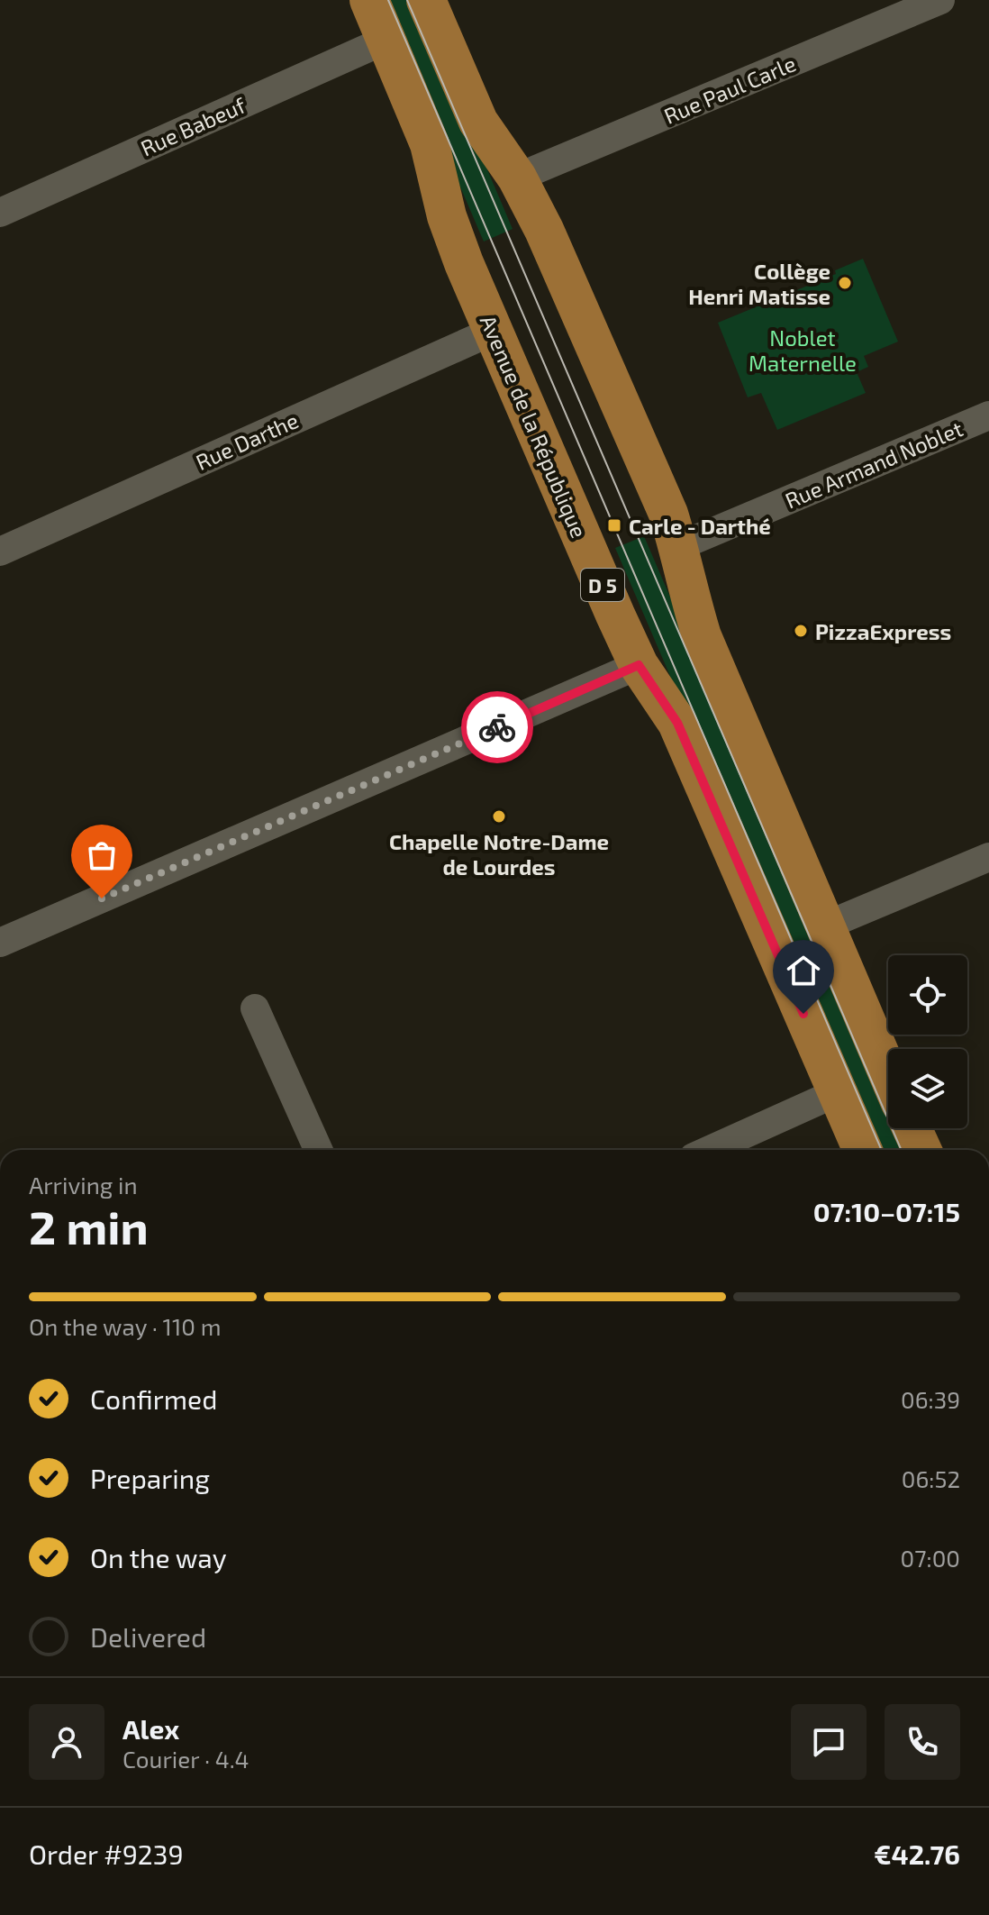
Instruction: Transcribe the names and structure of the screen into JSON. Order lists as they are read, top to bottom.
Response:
{
  "streets": {
    "main road": ["Avenue de la République", "D 5"],
    "street": [
      "Rue Paul Carle",
      "Rue Babeuf",
      "Rue Darthe",
      "Rue Armand Noblet"
    ]
  },
  "crossings": [
    ["Rue Babeuf", "Avenue de la République"],
    ["Avenue de la République", "Rue Darthe"]
  ],
  "parks": ["Noblet Maternelle"],
  "places": {
    "other": ["Collège Henri Matisse", "PizzaExpress", "Chapelle Notre-Dame de Lourdes"],
    "transit": ["Carle - Darthé"]
  },
  "page": {
    "heading": ["2 min", "Arriving in", "07:10–07:15"],
    "panel": [
      "Alex",
      "Courier · 4.4",
      "Order #9239",
      "€42.76"
    ],
    "bar": "On the way · 110 m",
    "list": [
      ["Confirmed", "06:39"],
      ["Preparing", "06:52"],
      ["On the way", "07:00"],
      "Delivered"
    ]
  }
}
